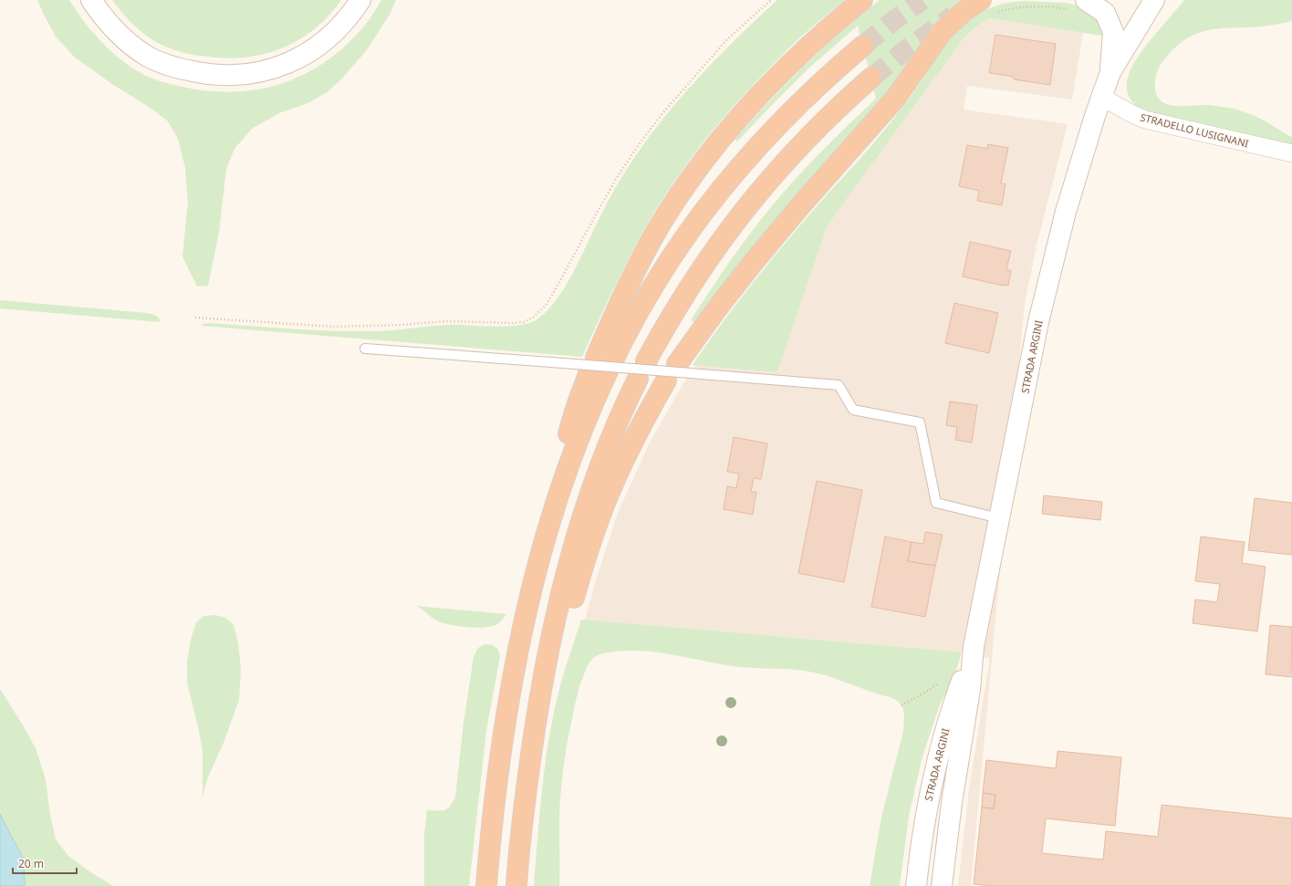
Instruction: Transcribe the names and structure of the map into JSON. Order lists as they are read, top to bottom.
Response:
{
  "streets": {
    "main road": ["STRADA ARGINI"],
    "street": ["STRADELLO LUSIGNANI"]
  },
  "crossings": [
    ["STRADELLO LUSIGNANI", "STRADA ARGINI"]
  ],
  "scale_bar": "20 m"
}
